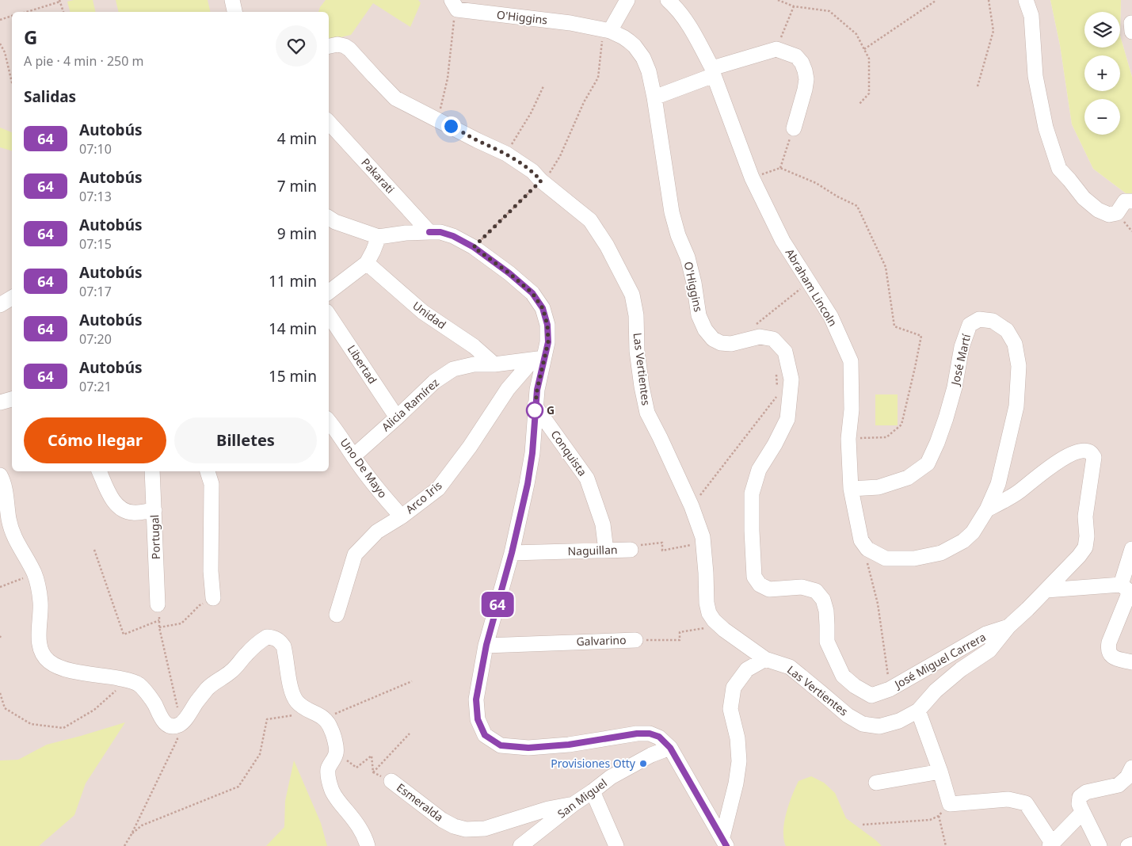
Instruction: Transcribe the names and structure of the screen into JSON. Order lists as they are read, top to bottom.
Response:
{
  "streets": {
    "street": [
      "O'Higgins",
      "Pakarati",
      "Abraham Lincoln",
      "Unidad",
      "José Martí",
      "Libertad",
      "Las Vertientes",
      "Alicia Ramírez",
      "Conquista",
      "Uno De Mayo",
      "Arco Iris",
      "Portugal",
      "Naguillan",
      "Galvarino",
      "José Miguel Carrera",
      "San Miguel",
      "Esmeralda"
    ]
  },
  "crossings": [
    ["O'Higgins", "José Miguel Carrera"],
    ["Abraham Lincoln", "José Martí"],
    ["Abraham Lincoln", "José Miguel Carrera"],
    ["Unidad", "Alicia Ramírez"],
    ["José Martí", "José Miguel Carrera"],
    ["Libertad", "Alicia Ramírez"],
    ["Las Vertientes", "Naguillan"],
    ["Las Vertientes", "José Miguel Carrera"],
    ["Alicia Ramírez", "Uno De Mayo"],
    ["Alicia Ramírez", "Arco Iris"],
    ["Conquista", "Naguillan"],
    ["Uno De Mayo", "Arco Iris"],
    ["San Miguel", "Esmeralda"]
  ],
  "places": ["G", "Provisiones Otty"],
  "lines": ["bus line 64"],
  "page": {
    "on_map": "64",
    "map_buttons": ["+", "−"],
    "heading": [
      ["G", "A pie · 4 min · 250 m"],
      "Salidas"
    ],
    "list": [
      {
        "mark": "64",
        "name": "Autobús",
        "note": "07:10",
        "value": "4 min"
      },
      {
        "mark": "64",
        "name": "Autobús",
        "note": "07:13",
        "value": "7 min"
      },
      {
        "mark": "64",
        "name": "Autobús",
        "note": "07:15",
        "value": "9 min"
      },
      {
        "mark": "64",
        "name": "Autobús",
        "note": "07:17",
        "value": "11 min"
      },
      {
        "mark": "64",
        "name": "Autobús",
        "note": "07:20",
        "value": "14 min"
      },
      {
        "mark": "64",
        "name": "Autobús",
        "note": "07:21",
        "value": "15 min"
      }
    ],
    "buttons": ["Cómo llegar", "Billetes"]
  }
}
